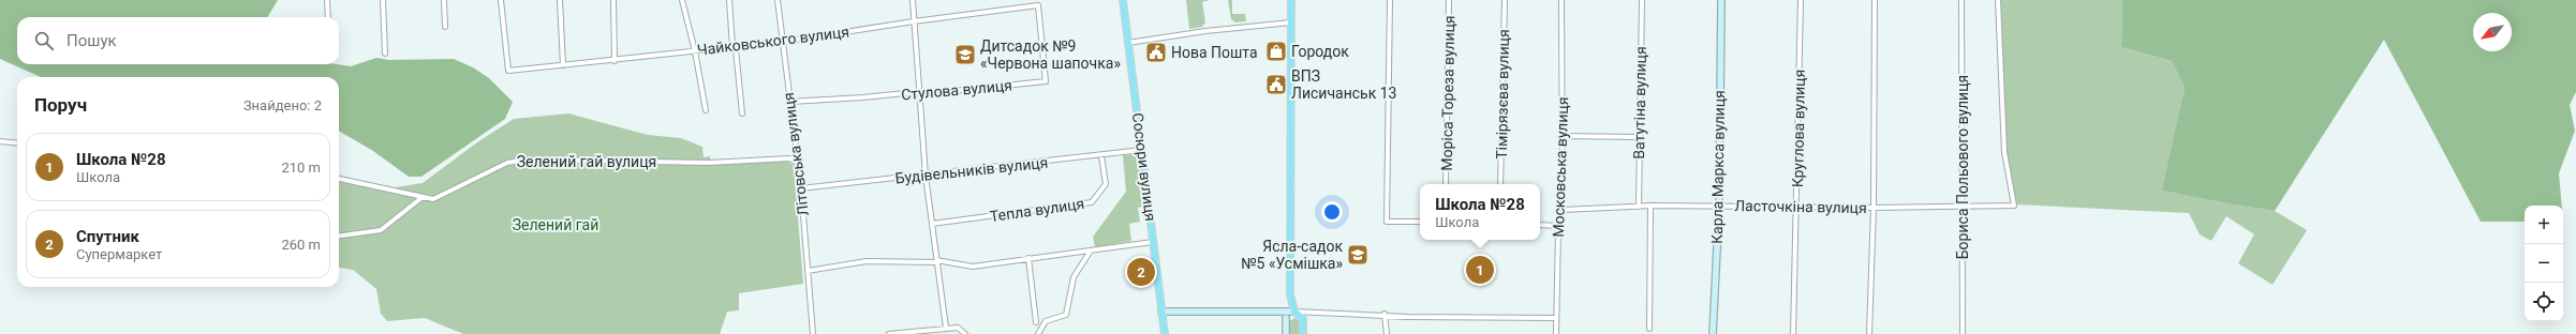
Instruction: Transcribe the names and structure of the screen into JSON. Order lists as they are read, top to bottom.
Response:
{
  "streets": {
    "main road": ["Сосюри вулиця"],
    "street": [
      "Чайковського вулиця",
      "Стулова вулиця",
      "Моріса Тореза вулиця",
      "Тімірязєва вулиця",
      "Ватутіна вулиця",
      "Круглова вулиця",
      "Літовська вулиця",
      "Зелений гай вулиця",
      "Московська вулиця",
      "Карла Маркса вулиця",
      "Бориса Польового вулиця",
      "Будівельників вулиця",
      "Ласточкіна вулиця",
      "Тепла вулиця"
    ]
  },
  "crossings": [
    ["Чайковського вулиця", "Стулова вулиця"],
    ["Чайковського вулиця", "Літовська вулиця"],
    ["Стулова вулиця", "Літовська вулиця"],
    ["Ватутіна вулиця", "Ласточкіна вулиця"],
    ["Круглова вулиця", "Ласточкіна вулиця"],
    ["Літовська вулиця", "Зелений гай вулиця"],
    ["Літовська вулиця", "Будівельників вулиця"],
    ["Сосюри вулиця", "Будівельників вулиця"],
    ["Московська вулиця", "Ласточкіна вулиця"],
    ["Карла Маркса вулиця", "Ласточкіна вулиця"],
    ["Бориса Польового вулиця", "Ласточкіна вулиця"],
    ["Будівельників вулиця", "Тепла вулиця"]
  ],
  "parks": ["Зелений гай"],
  "places": {
    "shop": ["Городок"],
    "public building": ["Нова Пошта", "ВПЗ Лисичанськ 13"],
    "school or university": ["Дитсадок №9 «Червона шапочка»", "Ясла-садок №5 «Усмішка»"]
  },
  "north": "bottom left",
  "page": {
    "search": "Пошук",
    "heading": ["Поруч", "Знайдено: 2"],
    "list": [
      {
        "mark": "1",
        "name": "Школа №28",
        "note": "Школа",
        "value": "210 m"
      },
      {
        "mark": "2",
        "name": "Спутник",
        "note": "Супермаркет",
        "value": "260 m"
      }
    ],
    "popup": ["Школа №28", "Школа"],
    "map_buttons": ["+", "−"],
    "pins": ["1", "2"]
  }
}
